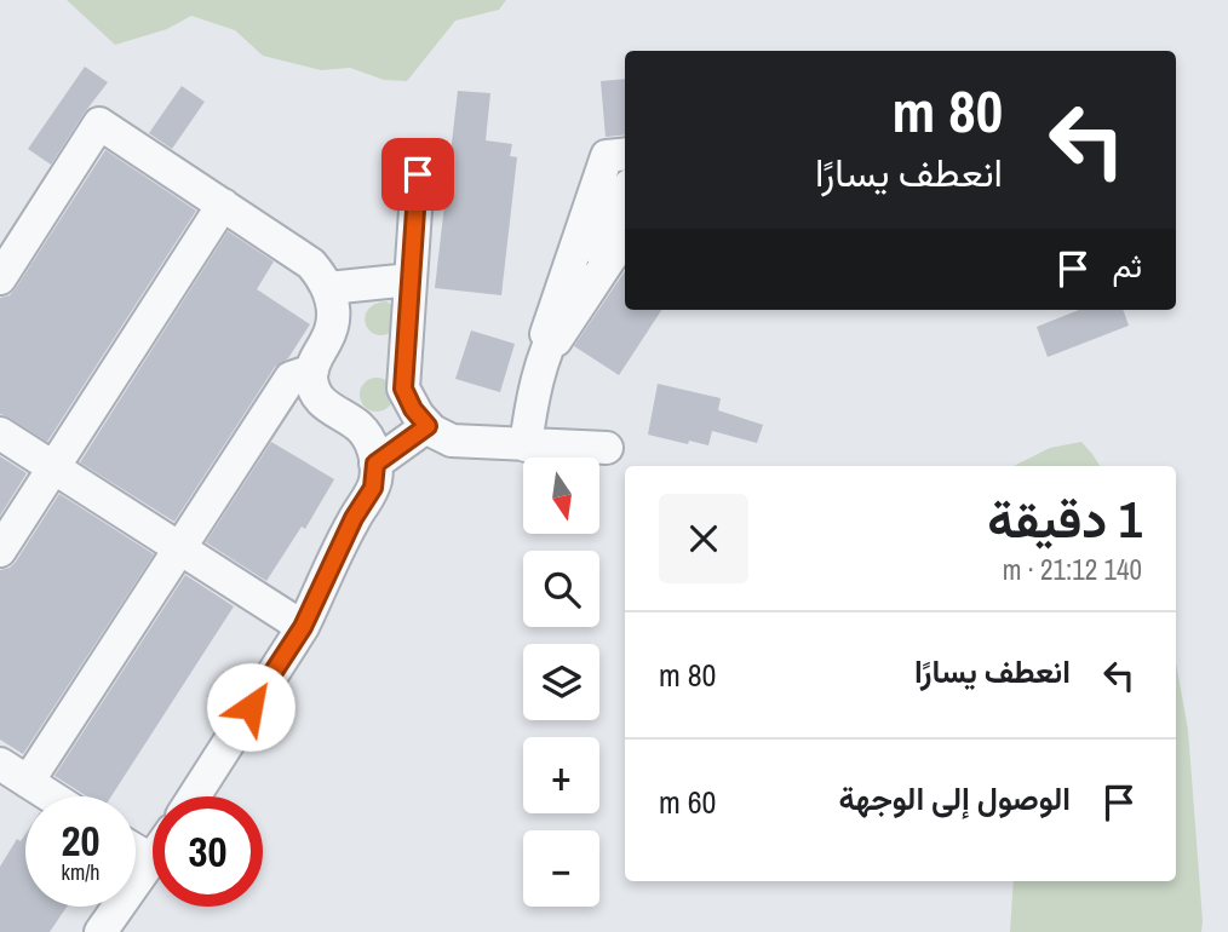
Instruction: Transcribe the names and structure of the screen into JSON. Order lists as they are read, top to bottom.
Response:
{
  "north": "bottom",
  "page": {
    "turn": ["80 m", "انعطف يسارًا"],
    "then": "ثم",
    "map_buttons": ["+", "−"],
    "heading": ["1 دقيقة", "140 m · 21:12"],
    "list": [
      {
        "name": "انعطف يسارًا",
        "value": "80 m"
      },
      {
        "name": "الوصول إلى الوجهة",
        "value": "60 m"
      }
    ],
    "speed": "20 km/h",
    "limit": "30"
  }
}
